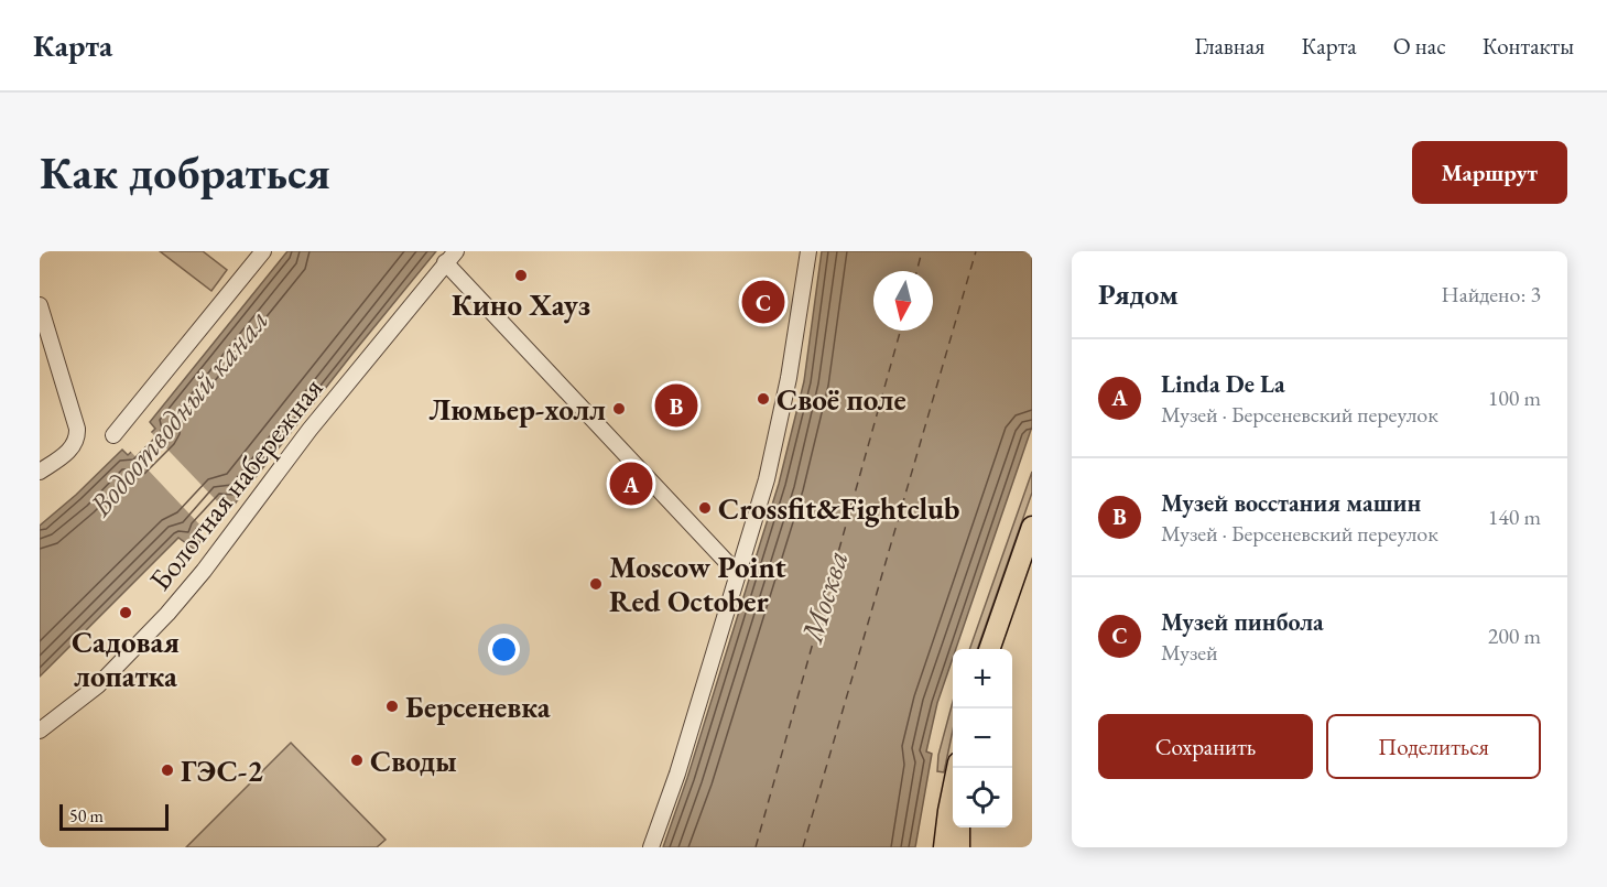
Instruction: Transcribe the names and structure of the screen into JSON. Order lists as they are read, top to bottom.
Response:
{
  "streets": {
    "street": ["Болотная набережная"]
  },
  "water": ["Водоотводный канал", "Москва"],
  "places": [
    "Кино Хауз",
    "Своё поле",
    "Люмьер-холл",
    "Crossfit&Fightclub",
    "Moscow Point Red October",
    "Садовая лопатка",
    "Берсеневка",
    "Своды",
    "ГЭС-2"
  ],
  "scale_bar": "50 m",
  "north": "bottom",
  "page": {
    "header": "Карта",
    "nav": [
      "Главная",
      "Карта",
      "О нас",
      "Контакты"
    ],
    "buttons": [
      "Маршрут",
      ["Сохранить", "Поделиться"]
    ],
    "title": "Как добраться",
    "heading": ["Рядом", "Найдено: 3"],
    "pins": ["C", "B", "A"],
    "list": [
      {
        "mark": "A",
        "name": "Linda De La",
        "note": "Музей · Берсеневский переулок",
        "value": "100 m"
      },
      {
        "mark": "B",
        "name": "Музей восстания машин",
        "note": "Музей · Берсеневский переулок",
        "value": "140 m"
      },
      {
        "mark": "C",
        "name": "Музей пинбола",
        "note": "Музей",
        "value": "200 m"
      }
    ],
    "map_buttons": ["+", "−"],
    "scale": "50 m"
  }
}
